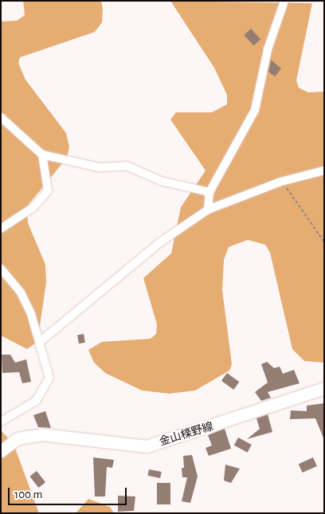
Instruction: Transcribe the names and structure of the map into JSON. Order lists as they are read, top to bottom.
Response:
{
  "streets": {
    "main road": ["金山檪野線"]
  },
  "scale_bar": "100 m"
}
